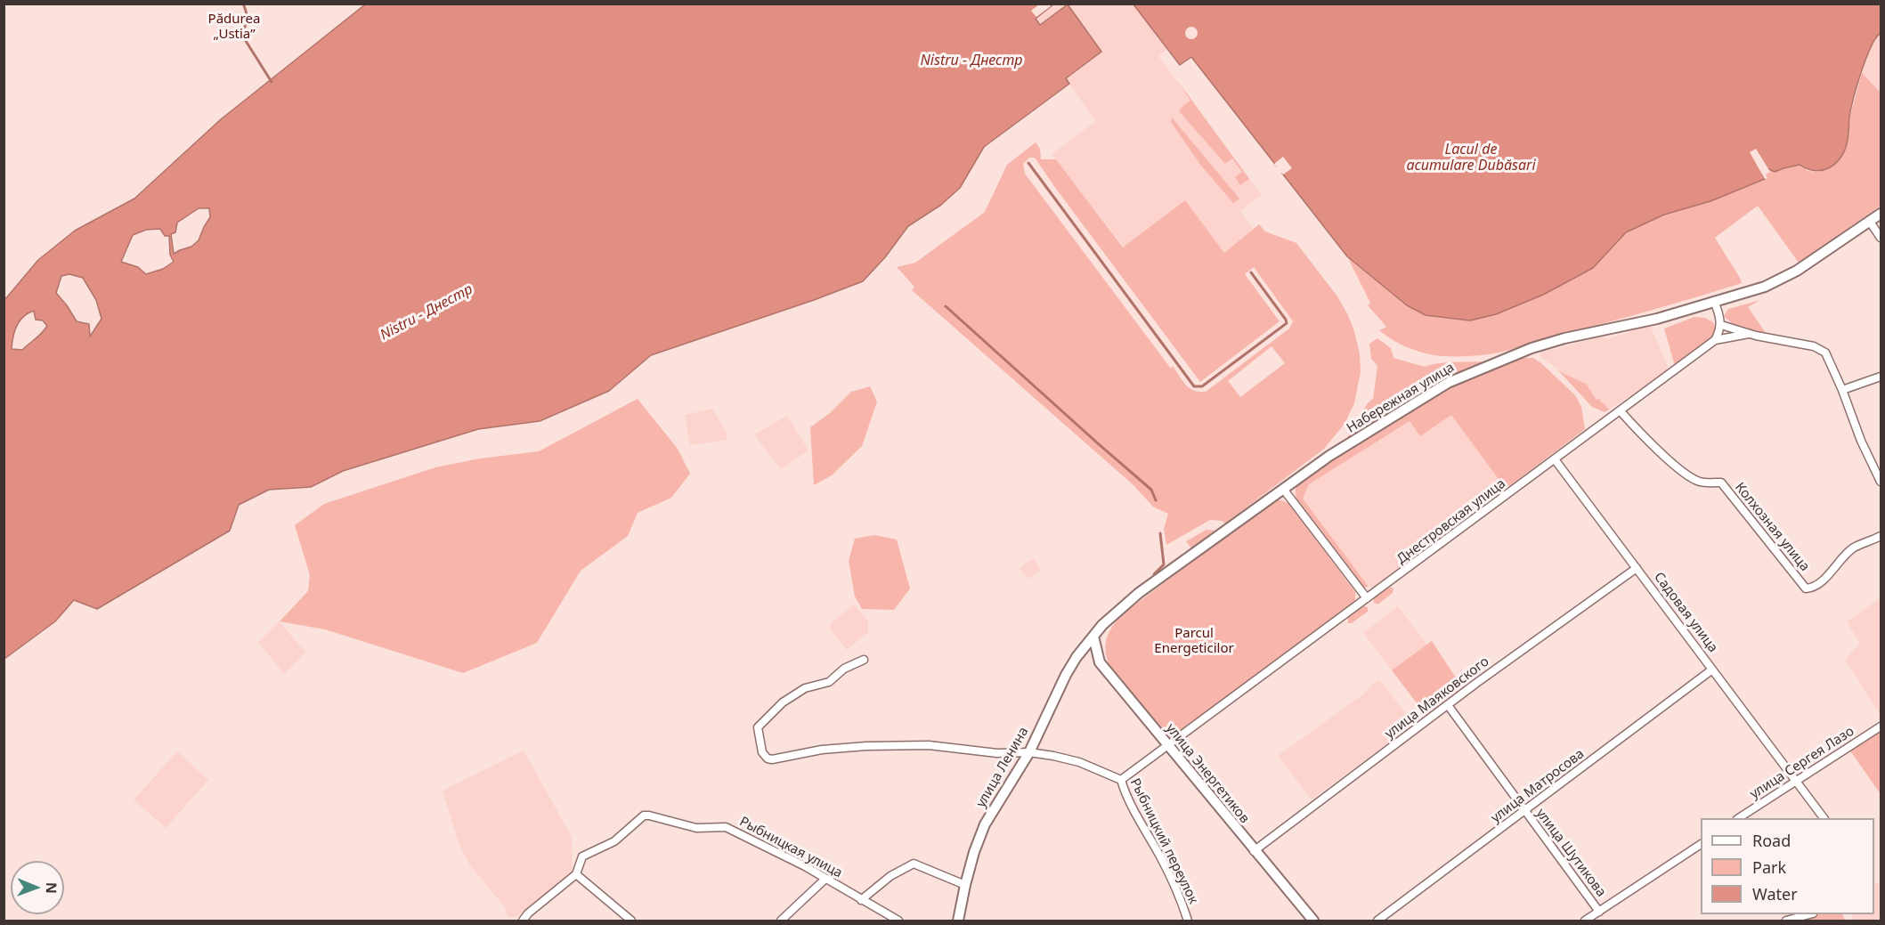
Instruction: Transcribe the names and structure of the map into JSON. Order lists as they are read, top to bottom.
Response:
{
  "streets": {
    "street": [
      "Набережная улица",
      "Днестровская улица",
      "Колхозная улица",
      "Садовая улица",
      "улица Маяковского",
      "улица Сергея Лазо",
      "улица Ленина",
      "улица Энергетиков",
      "улица Матросова",
      "Рыбницкий переулок",
      "Рыбницкая улица",
      "улица Шутикова"
    ]
  },
  "crossings": [
    ["Набережная улица", "улица Ленина"],
    ["Набережная улица", "улица Энергетиков"],
    ["Днестровская улица", "Колхозная улица"],
    ["Днестровская улица", "Садовая улица"],
    ["Днестровская улица", "улица Энергетиков"],
    ["Днестровская улица", "Рыбницкий переулок"],
    ["Садовая улица", "улица Маяковского"],
    ["Садовая улица", "улица Сергея Лазо"],
    ["Садовая улица", "улица Матросова"],
    ["улица Маяковского", "улица Энергетиков"],
    ["улица Маяковского", "улица Шутикова"],
    ["улица Ленина", "улица Энергетиков"],
    ["улица Ленина", "Рыбницкий переулок"],
    ["улица Матросова", "улица Шутикова"]
  ],
  "water": ["Nistru - Днестр", "Lacul de acumulare Dubăsari"],
  "parks": ["Pădurea „Ustia”", "Parcul Energeticilor"],
  "legend": ["Road", "Park", "Water"],
  "north": "right"
}
